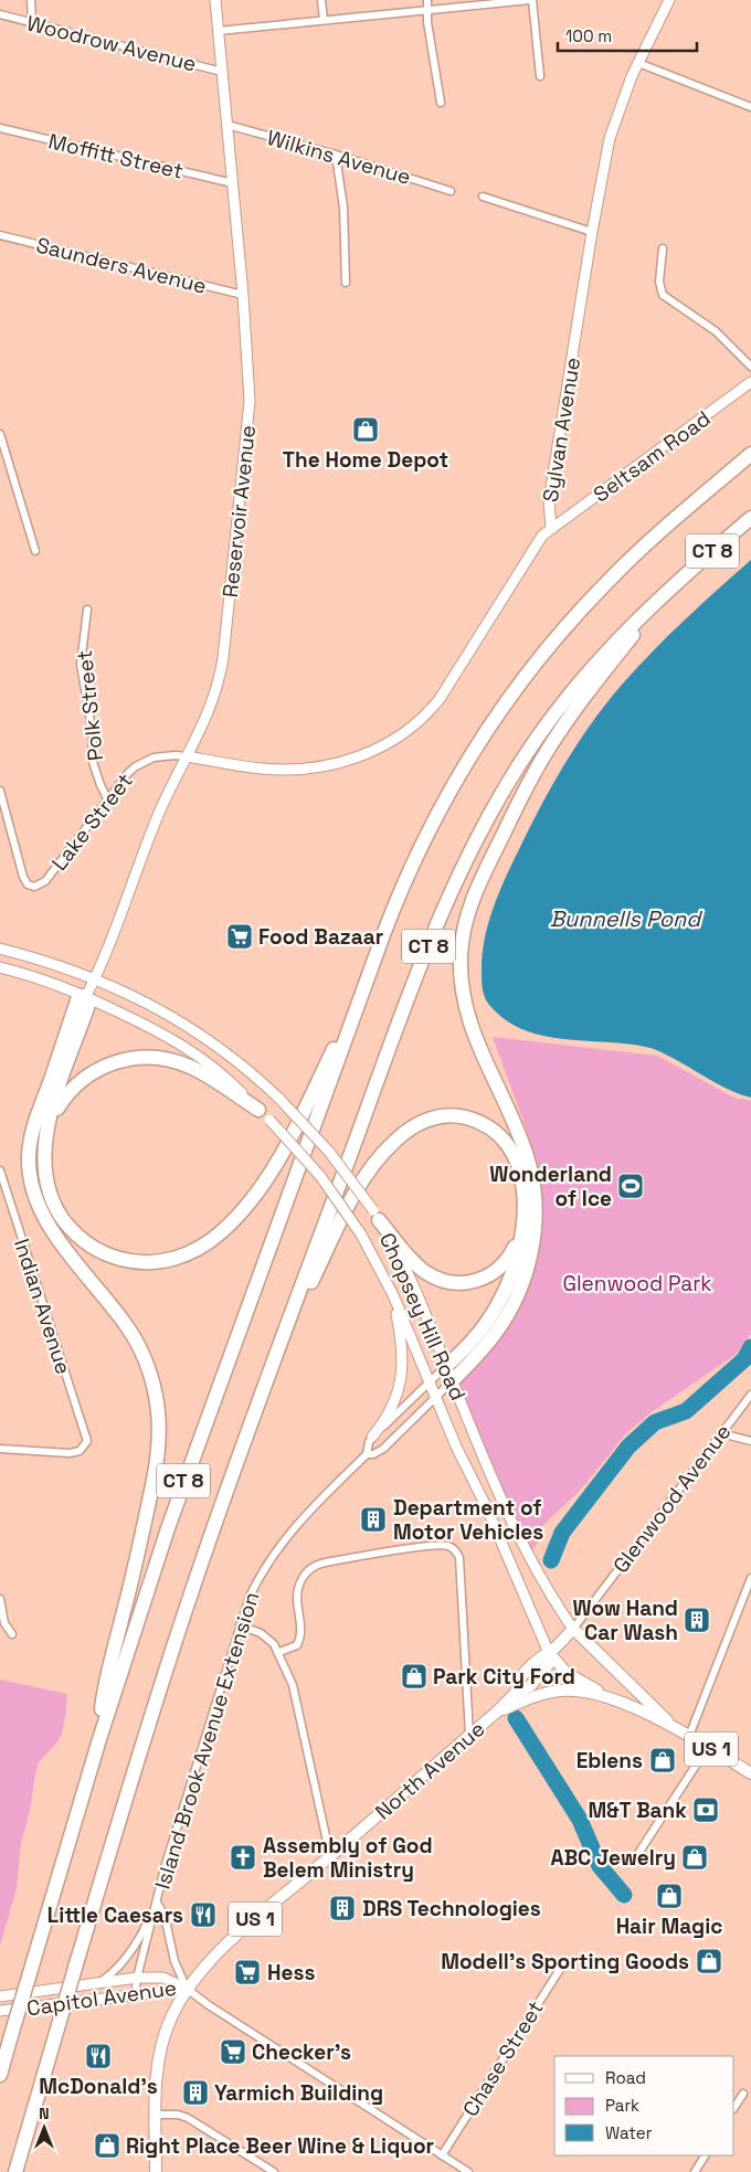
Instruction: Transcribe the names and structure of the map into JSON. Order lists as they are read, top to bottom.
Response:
{
  "streets": {
    "highway": ["CT 8"],
    "main road": [
      "Sylvan Avenue",
      "Seltsam Road",
      "Reservoir Avenue",
      "Chopsey Hill Road",
      "Glenwood Avenue",
      "US 1",
      "North Avenue",
      "Capitol Avenue"
    ],
    "street": [
      "Woodrow Avenue",
      "Moffitt Street",
      "Wilkins Avenue",
      "Saunders Avenue",
      "Polk Street",
      "Lake Street",
      "Indian Avenue",
      "Island Brook Avenue Extension",
      "Chase Street"
    ]
  },
  "crossings": [
    ["Woodrow Avenue", "Reservoir Avenue"],
    ["Moffitt Street", "Reservoir Avenue"],
    ["Wilkins Avenue", "Reservoir Avenue"],
    ["Saunders Avenue", "Reservoir Avenue"],
    ["Sylvan Avenue", "Seltsam Road"],
    ["Sylvan Avenue", "Reservoir Avenue"],
    ["Sylvan Avenue", "Lake Street"],
    ["Reservoir Avenue", "Lake Street"],
    ["Reservoir Avenue", "Chopsey Hill Road"],
    ["Polk Street", "Lake Street"],
    ["Chopsey Hill Road", "Glenwood Avenue"],
    ["Chopsey Hill Road", "Island Brook Avenue Extension"],
    ["Chopsey Hill Road", "US 1"],
    ["Glenwood Avenue", "US 1"],
    ["Glenwood Avenue", "North Avenue"],
    ["Island Brook Avenue Extension", "North Avenue"],
    ["Island Brook Avenue Extension", "Capitol Avenue"],
    ["US 1", "North Avenue"],
    ["North Avenue", "Capitol Avenue"]
  ],
  "water": ["Bunnells Pond"],
  "parks": ["Glenwood Park"],
  "places": {
    "shop": [
      "The Home Depot",
      "Park City Ford",
      "Eblens",
      "ABC Jewelry",
      "Hair Magic",
      "Modell's Sporting Goods",
      "Right Place Beer Wine & Liquor"
    ],
    "supermarket": ["Food Bazaar", "Hess", "Checker's"],
    "sports": ["Wonderland of Ice"],
    "building": [
      "Department of Motor Vehicles",
      "Wow Hand Car Wash",
      "DRS Technologies",
      "Yarmich Building"
    ],
    "bank": ["M&T Bank"],
    "church": ["Assembly of God Belem Ministry"],
    "restaurant": ["Little Caesars", "McDonald's"]
  },
  "legend": ["Road", "Park", "Water"],
  "scale_bar": "100 m",
  "north": "top"
}
